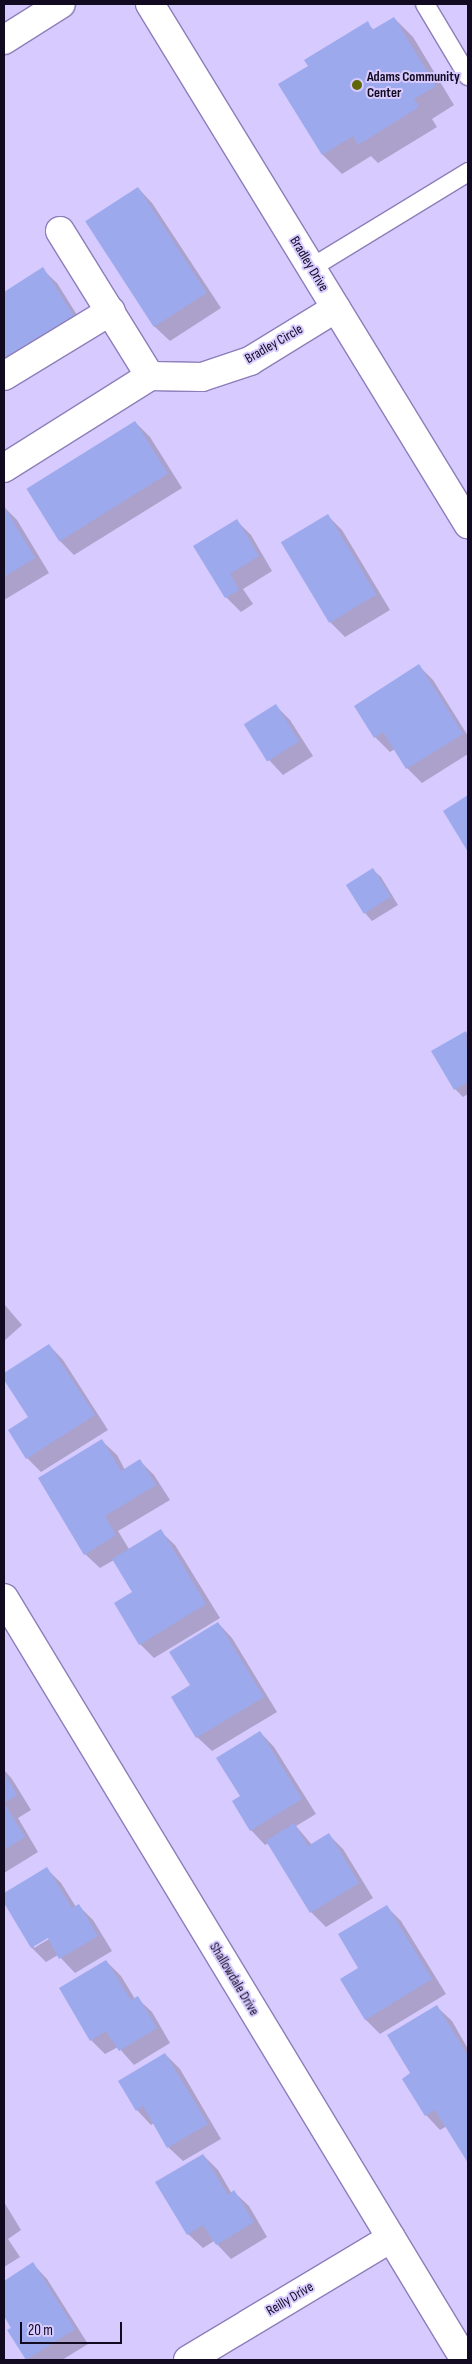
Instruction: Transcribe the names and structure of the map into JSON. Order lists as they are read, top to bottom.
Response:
{
  "streets": {
    "street": [
      "Bradley Drive",
      "Bradley Circle",
      "Shallowdale Drive",
      "Reilly Drive"
    ]
  },
  "crossings": [
    ["Bradley Drive", "Bradley Circle"],
    ["Shallowdale Drive", "Reilly Drive"]
  ],
  "places": ["Adams Community Center"],
  "scale_bar": "20 m"
}
